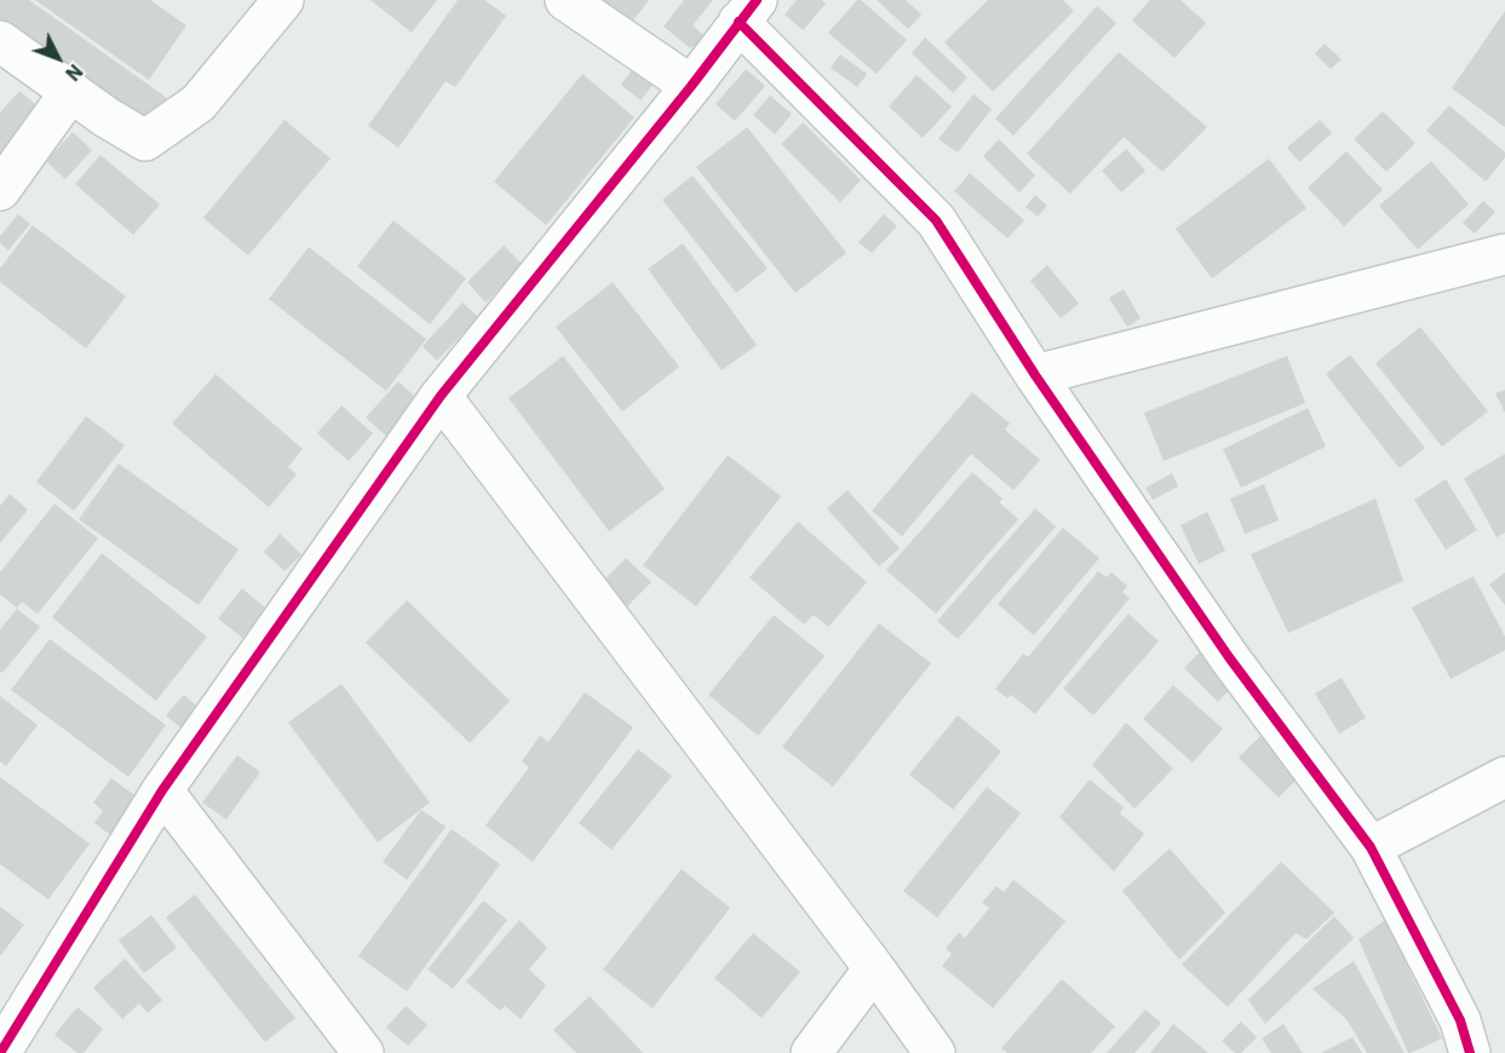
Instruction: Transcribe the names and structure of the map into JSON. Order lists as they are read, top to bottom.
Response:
{
  "north": "bottom right"
}
